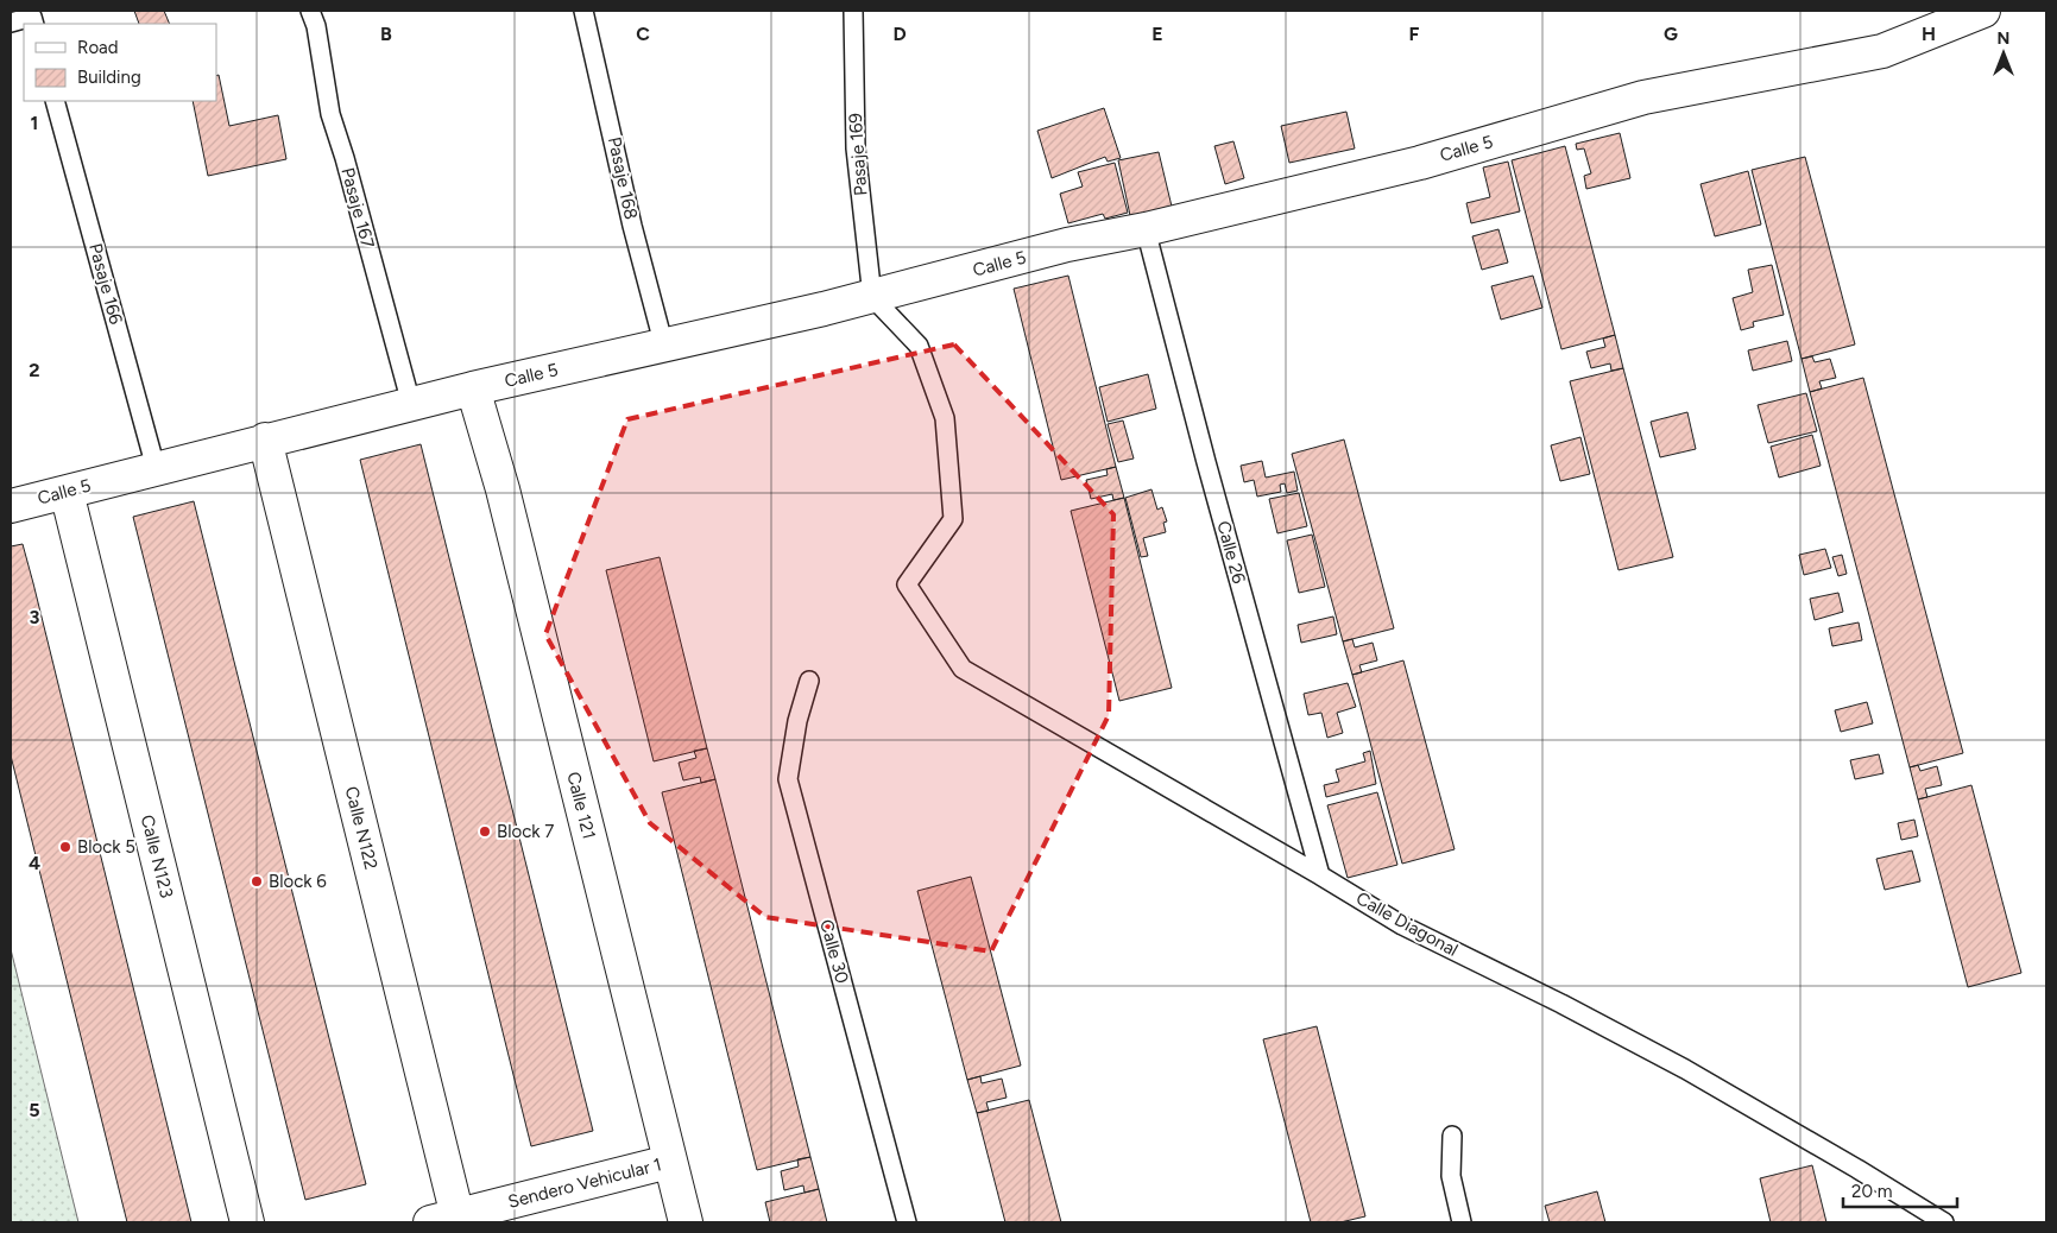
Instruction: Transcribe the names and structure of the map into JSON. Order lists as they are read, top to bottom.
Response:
{
  "streets": {
    "street": [
      "Calle 5",
      "Calle 121",
      "Calle N122",
      "Calle N123",
      "Sendero Vehicular 1"
    ],
    "lane": [
      "Pasaje 169",
      "Pasaje 168",
      "Pasaje 167",
      "Pasaje 166",
      "Calle 26",
      "Calle Diagonal",
      "Calle 30"
    ]
  },
  "crossings": [
    ["Calle 5", "Pasaje 169"],
    ["Calle 5", "Pasaje 168"],
    ["Calle 5", "Pasaje 167"],
    ["Calle 5", "Pasaje 166"],
    ["Calle 5", "Calle 26"],
    ["Calle 5", "Calle 121"],
    ["Calle 5", "Calle N122"],
    ["Calle 5", "Calle N123"],
    ["Calle 5", "Calle Diagonal"],
    ["Pasaje 169", "Calle Diagonal"],
    ["Calle 26", "Calle Diagonal"],
    ["Calle 121", "Sendero Vehicular 1"],
    ["Calle N122", "Sendero Vehicular 1"]
  ],
  "places": ["Block 7", "Block 5", "Block 6"],
  "legend": ["Road", "Building"],
  "scale_bar": "20 m",
  "north": "top",
  "grid": {
    "columns": [
      "B",
      "C",
      "D",
      "E",
      "F",
      "G",
      "H"
    ],
    "rows": [
      "1",
      "2",
      "3",
      "4",
      "5"
    ]
  }
}
